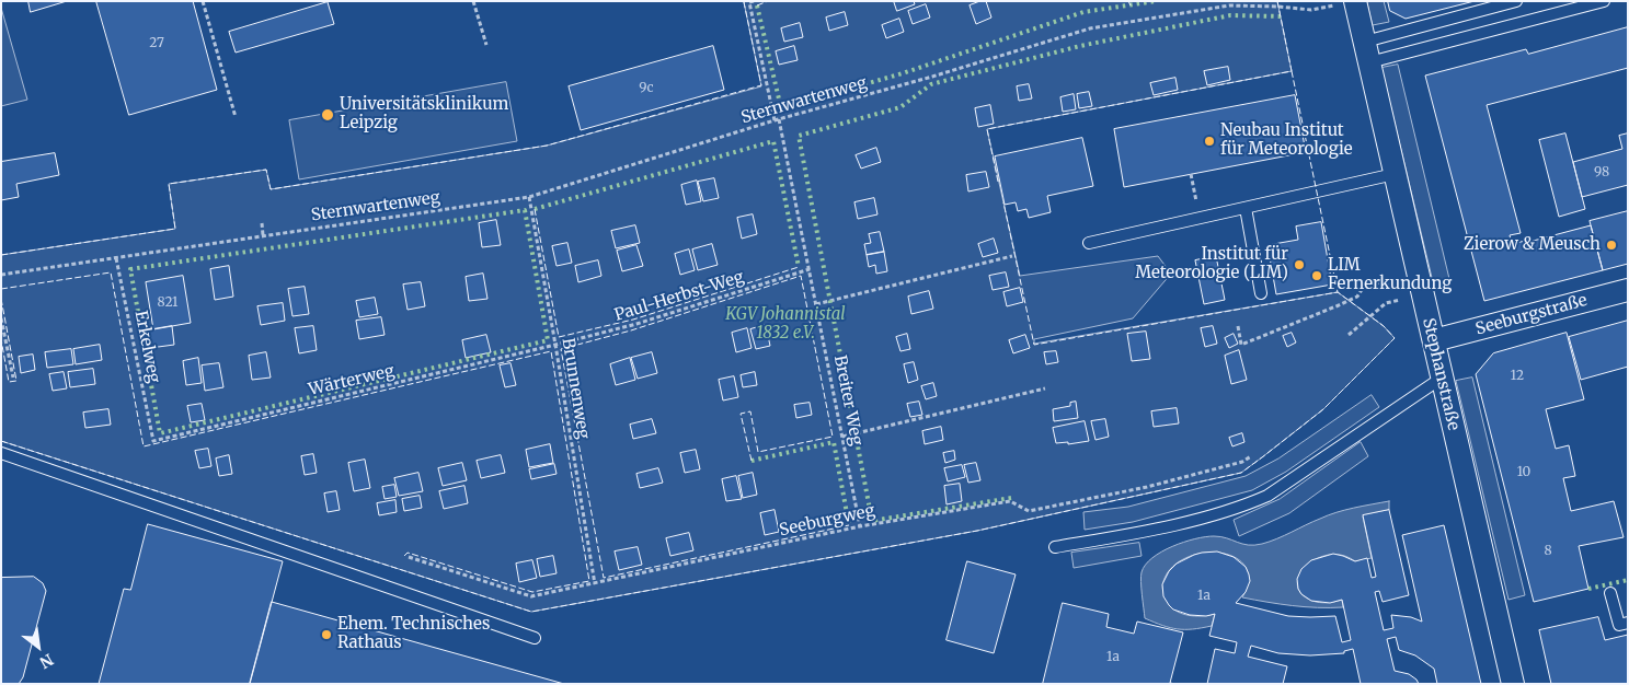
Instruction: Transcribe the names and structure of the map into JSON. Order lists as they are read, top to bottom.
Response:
{
  "streets": {
    "street": ["Seeburgstraße", "Stephanstraße"],
    "path": [
      "Sternwartenweg",
      "Paul-Herbst-Weg",
      "Erkelweg",
      "Wärterweg",
      "Brunnenweg",
      "Breiter Weg",
      "Seeburgweg"
    ]
  },
  "crossings": [
    ["Sternwartenweg", "Erkelweg"],
    ["Sternwartenweg", "Stephanstraße"],
    ["Sternwartenweg", "Brunnenweg"],
    ["Sternwartenweg", "Breiter Weg"],
    ["Paul-Herbst-Weg", "Wärterweg"],
    ["Paul-Herbst-Weg", "Brunnenweg"],
    ["Paul-Herbst-Weg", "Breiter Weg"],
    ["Seeburgstraße", "Stephanstraße"],
    ["Erkelweg", "Wärterweg"],
    ["Wärterweg", "Brunnenweg"],
    ["Brunnenweg", "Seeburgweg"],
    ["Breiter Weg", "Seeburgweg"]
  ],
  "parks": ["KGV Johannistal 1832 e.V."],
  "places": [
    "Universitätsklinikum Leipzig",
    "Neubau Institut für Meteorologie",
    "Zierow & Meusch",
    "Institut für Meteorologie (LIM)",
    "LIM Fernerkundung",
    "Ehem. Technisches Rathaus"
  ],
  "house_numbers": [
    "27",
    "9c",
    "98",
    "821",
    "12",
    "10",
    "8",
    "1a",
    "1a"
  ],
  "north": "bottom right"
}
